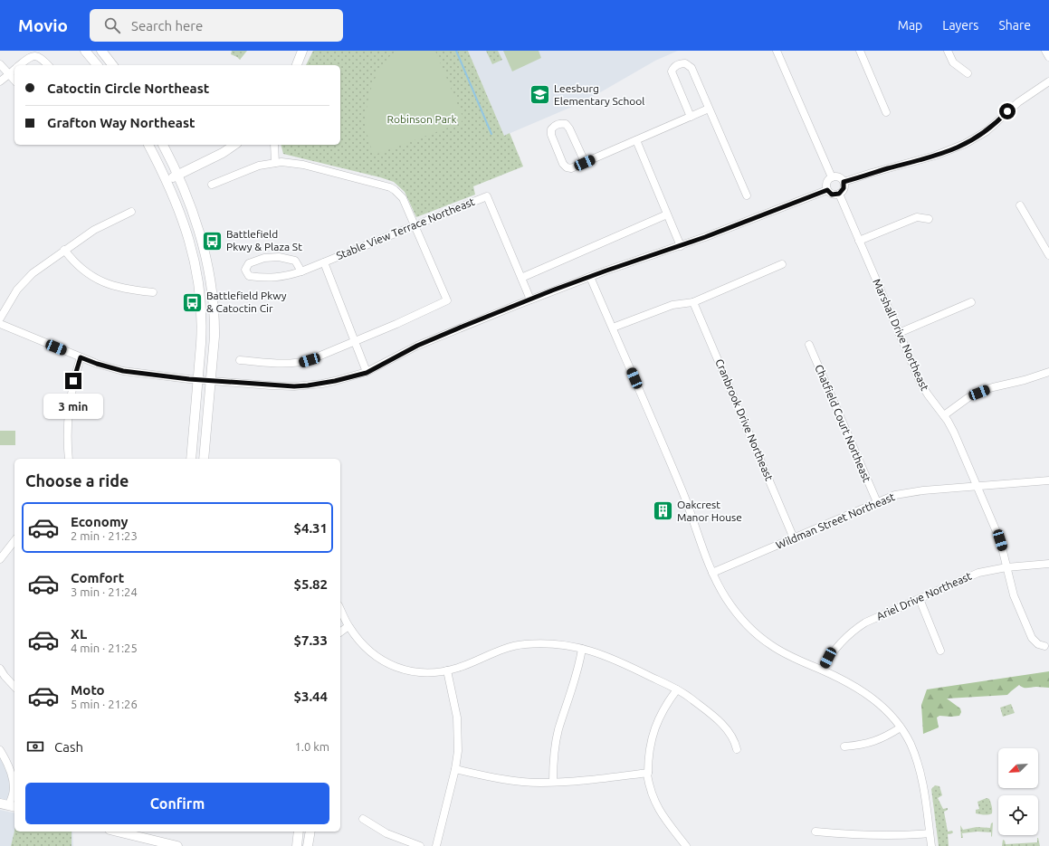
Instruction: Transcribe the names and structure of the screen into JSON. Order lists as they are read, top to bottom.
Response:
{
  "streets": {
    "street": [
      "Stable View Terrace Northeast",
      "Marshall Drive Northeast",
      "Cranbrook Drive Northeast",
      "Chatfield Court Northeast",
      "Wildman Street Northeast",
      "Ariel Drive Northeast"
    ]
  },
  "crossings": [
    ["Marshall Drive Northeast", "Wildman Street Northeast"],
    ["Marshall Drive Northeast", "Ariel Drive Northeast"],
    ["Cranbrook Drive Northeast", "Wildman Street Northeast"],
    ["Chatfield Court Northeast", "Wildman Street Northeast"]
  ],
  "parks": ["Robinson Park"],
  "places": {
    "school or university": ["Leesburg Elementary School"],
    "bus stop": ["Battlefield Pkwy & Plaza St", "Battlefield Pkwy & Catoctin Cir"],
    "building": ["Oakcrest Manor House"]
  },
  "north": "bottom left",
  "page": {
    "header": "Movio",
    "search": "Search here",
    "nav": ["Map", "Layers", "Share"],
    "banner": ["Catoctin Circle Northeast", "Grafton Way Northeast"],
    "bubble": "3 min",
    "heading": "Choose a ride",
    "list": [
      {
        "name": "Economy",
        "note": "2 min · 21:23",
        "value": "$4.31"
      },
      {
        "name": "Comfort",
        "note": "3 min · 21:24",
        "value": "$5.82"
      },
      {
        "name": "XL",
        "note": "4 min · 21:25",
        "value": "$7.33"
      },
      {
        "name": "Moto",
        "note": "5 min · 21:26",
        "value": "$3.44"
      }
    ],
    "pay": ["Cash", "1.0 km"],
    "buttons": "Confirm"
  }
}
